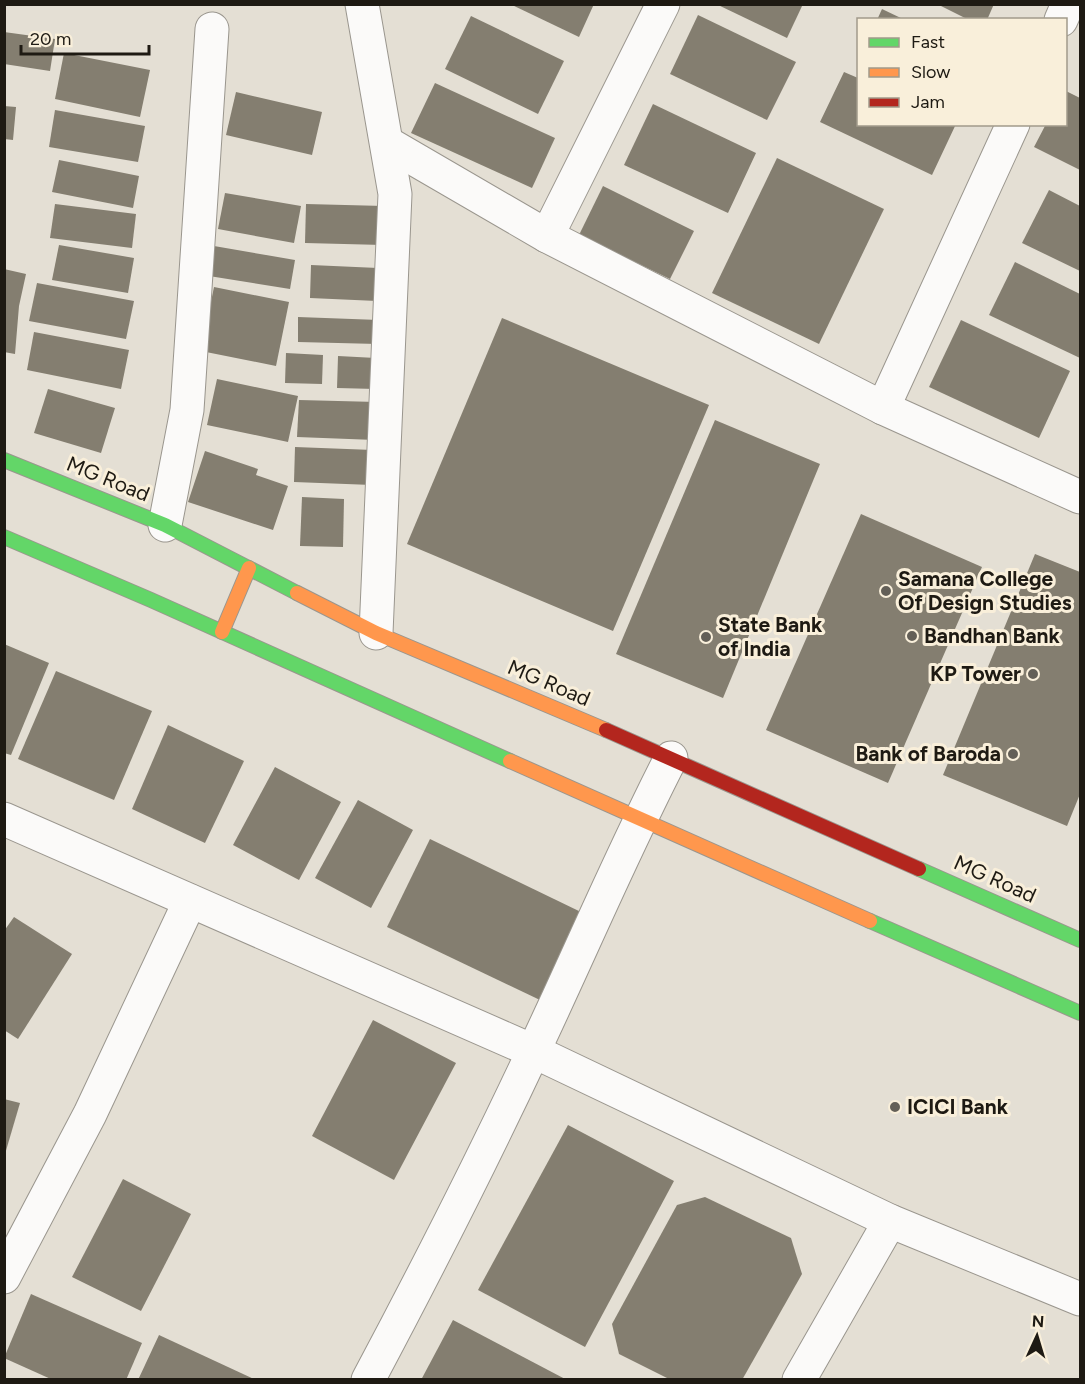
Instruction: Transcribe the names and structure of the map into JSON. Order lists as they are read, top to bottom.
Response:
{
  "streets": {
    "main road": ["MG Road"]
  },
  "places": [
    "Samana College Of Design Studies",
    "Bandhan Bank",
    "State Bank of India",
    "KP Tower",
    "Bank of Baroda",
    "ICICI Bank"
  ],
  "legend": ["Fast", "Slow", "Jam"],
  "scale_bar": "20 m",
  "north": "top"
}
